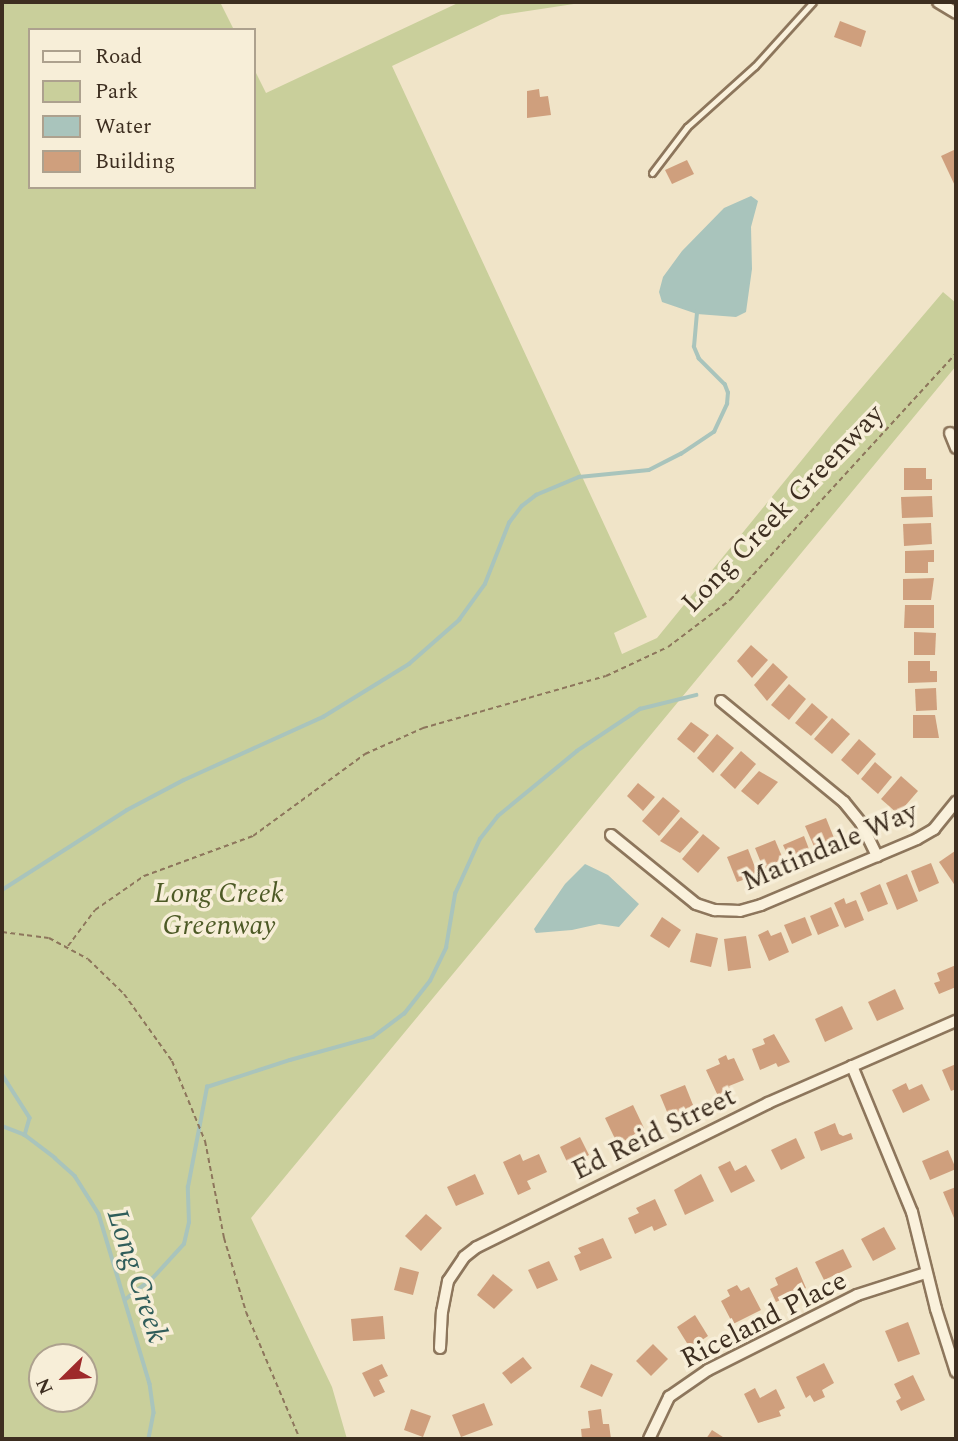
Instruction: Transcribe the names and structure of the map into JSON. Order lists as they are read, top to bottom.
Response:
{
  "streets": {
    "street": ["Matindale Way", "Ed Reid Street", "Riceland Place"],
    "path": ["Long Creek Greenway"]
  },
  "water": ["Long Creek"],
  "parks": ["Long Creek Greenway"],
  "legend": [
    "Road",
    "Park",
    "Water",
    "Building"
  ],
  "north": "bottom left"
}
